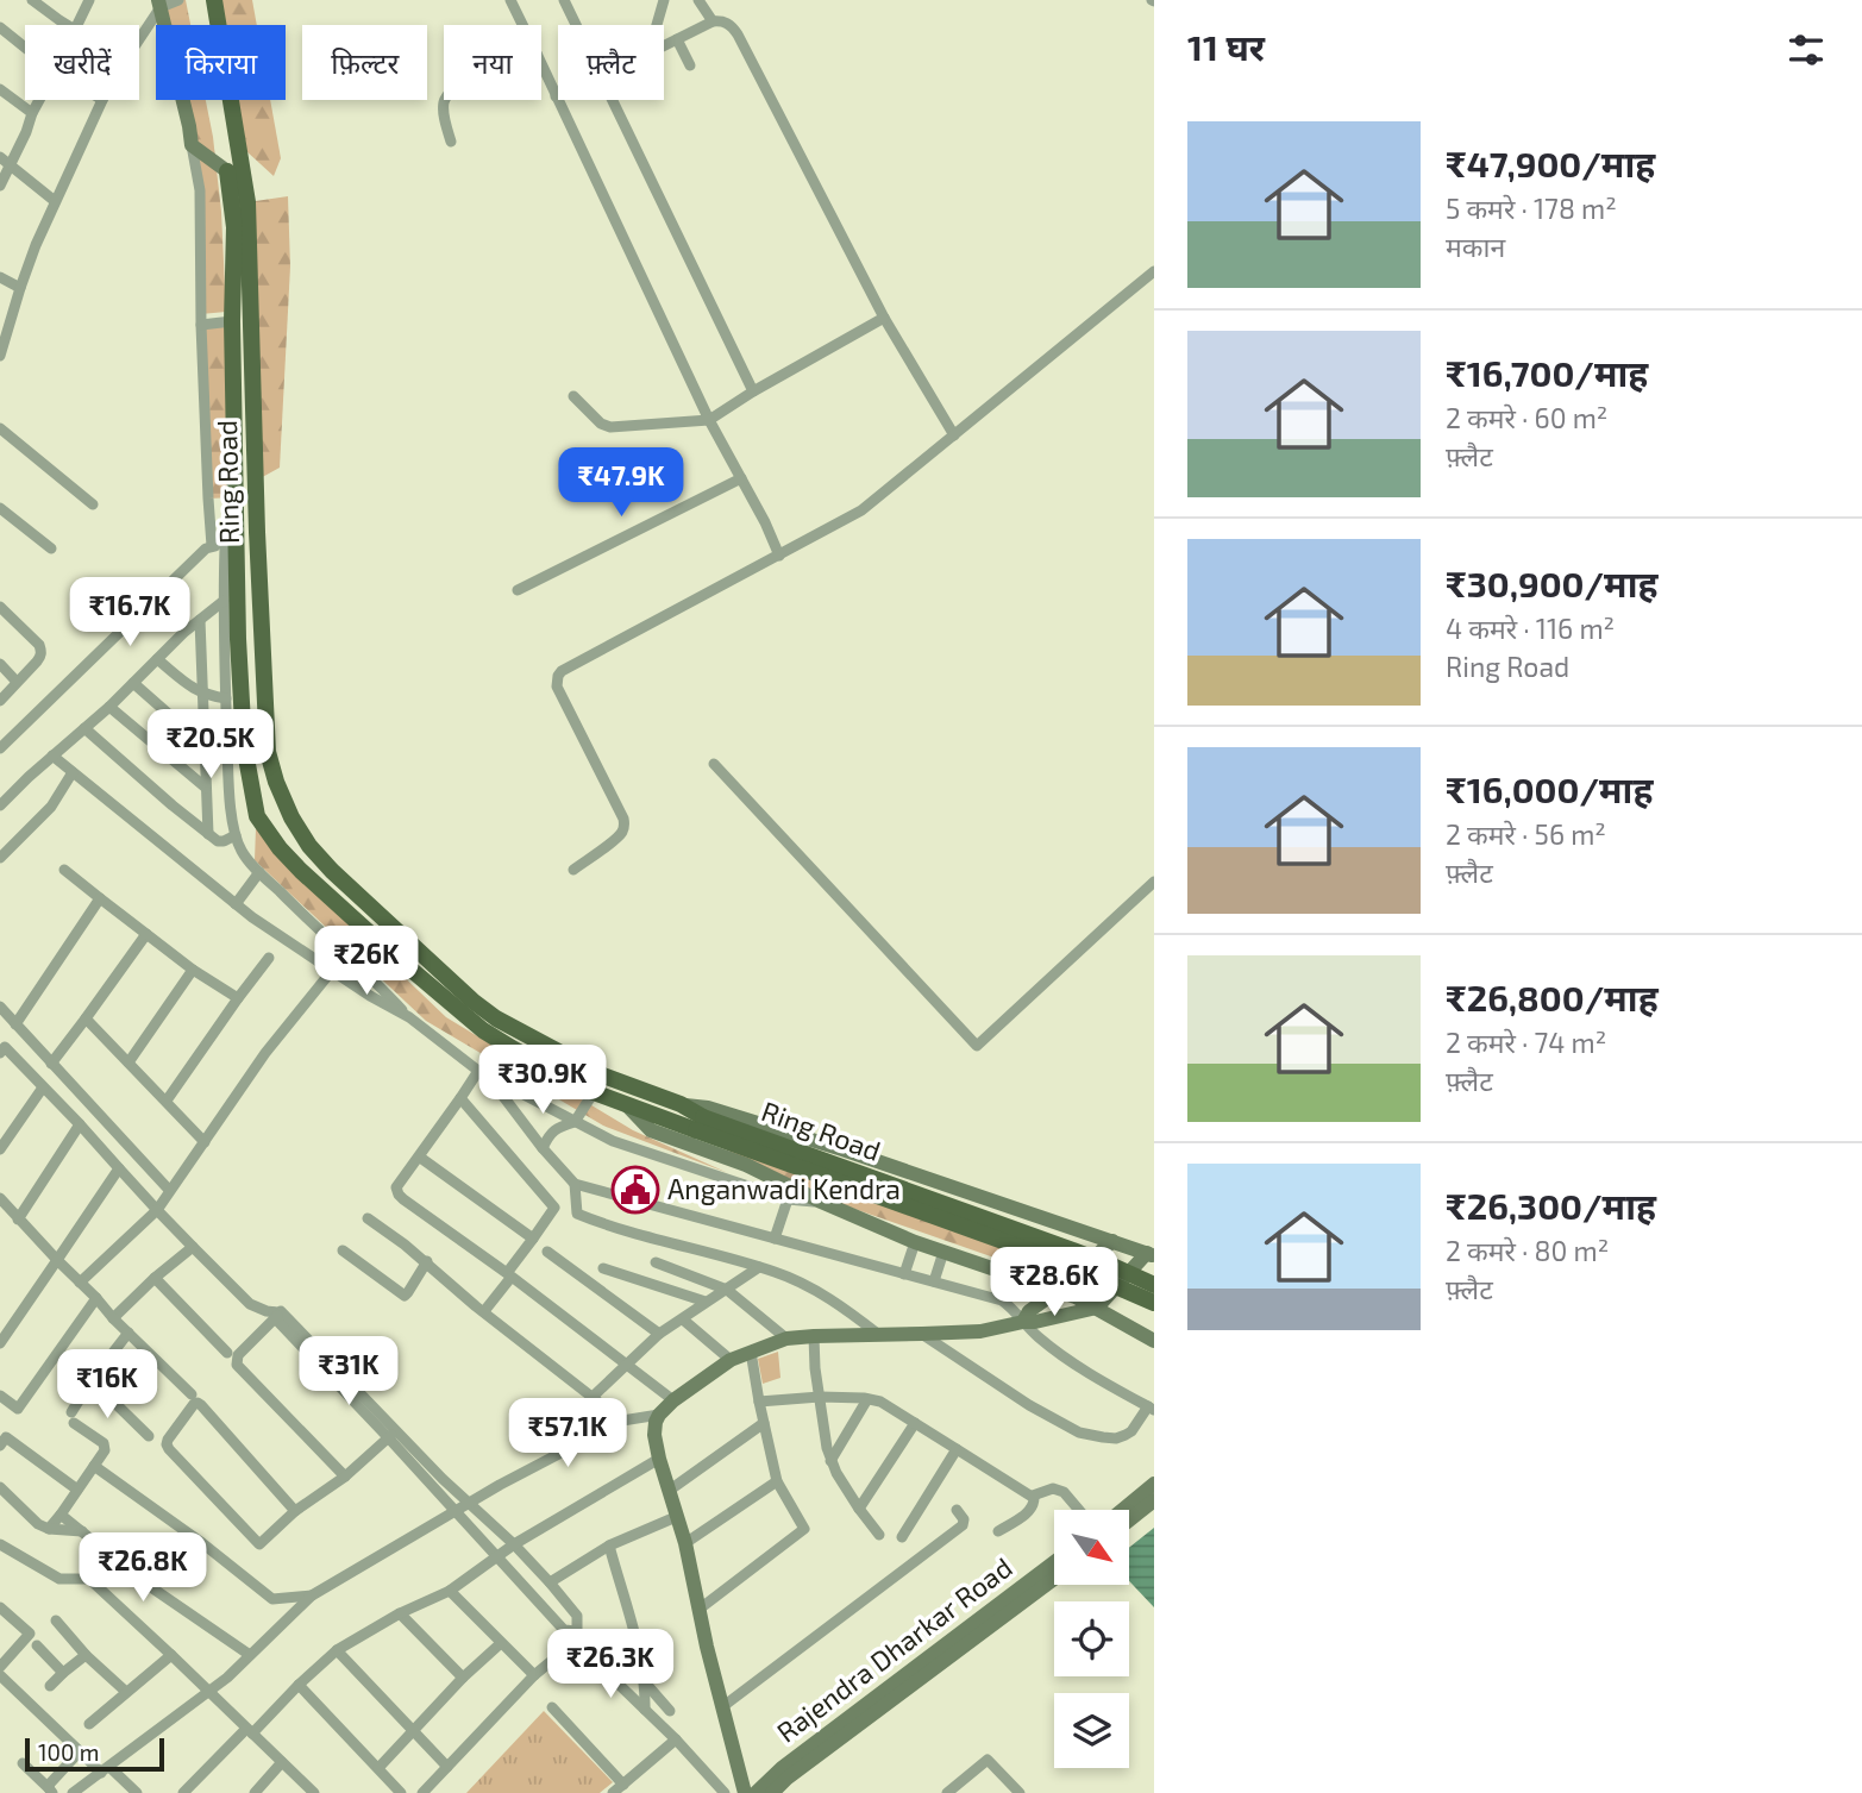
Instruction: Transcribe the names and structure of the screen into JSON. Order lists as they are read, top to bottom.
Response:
{
  "streets": {
    "main road": ["Ring Road"],
    "street": ["Rajendra Dharkar Road"]
  },
  "places": {
    "public building": ["Anganwadi Kendra"]
  },
  "scale_bar": "100 m",
  "north": "bottom right",
  "page": {
    "heading": "11 घर",
    "chip": [
      "खरीदें",
      "किराया",
      "फ़िल्टर",
      "नया",
      "फ़्लैट"
    ],
    "list": [
      {
        "name": "₹47,900/माह",
        "note": "5 कमरे · 178 m² · मकान"
      },
      {
        "name": "₹16,700/माह",
        "note": "2 कमरे · 60 m² · फ़्लैट"
      },
      {
        "name": "₹30,900/माह",
        "note": "4 कमरे · 116 m² · Ring Road"
      },
      {
        "name": "₹16,000/माह",
        "note": "2 कमरे · 56 m² · फ़्लैट"
      },
      {
        "name": "₹26,800/माह",
        "note": "2 कमरे · 74 m² · फ़्लैट"
      },
      {
        "name": "₹26,300/माह",
        "note": "2 कमरे · 80 m² · फ़्लैट"
      }
    ],
    "price": [
      "₹47.9K",
      "₹16.7K",
      "₹20.5K",
      "₹26K",
      "₹30.9K",
      "₹28.6K",
      "₹31K",
      "₹16K",
      "₹57.1K",
      "₹26.8K",
      "₹26.3K"
    ],
    "scale": "100 m"
  }
}
